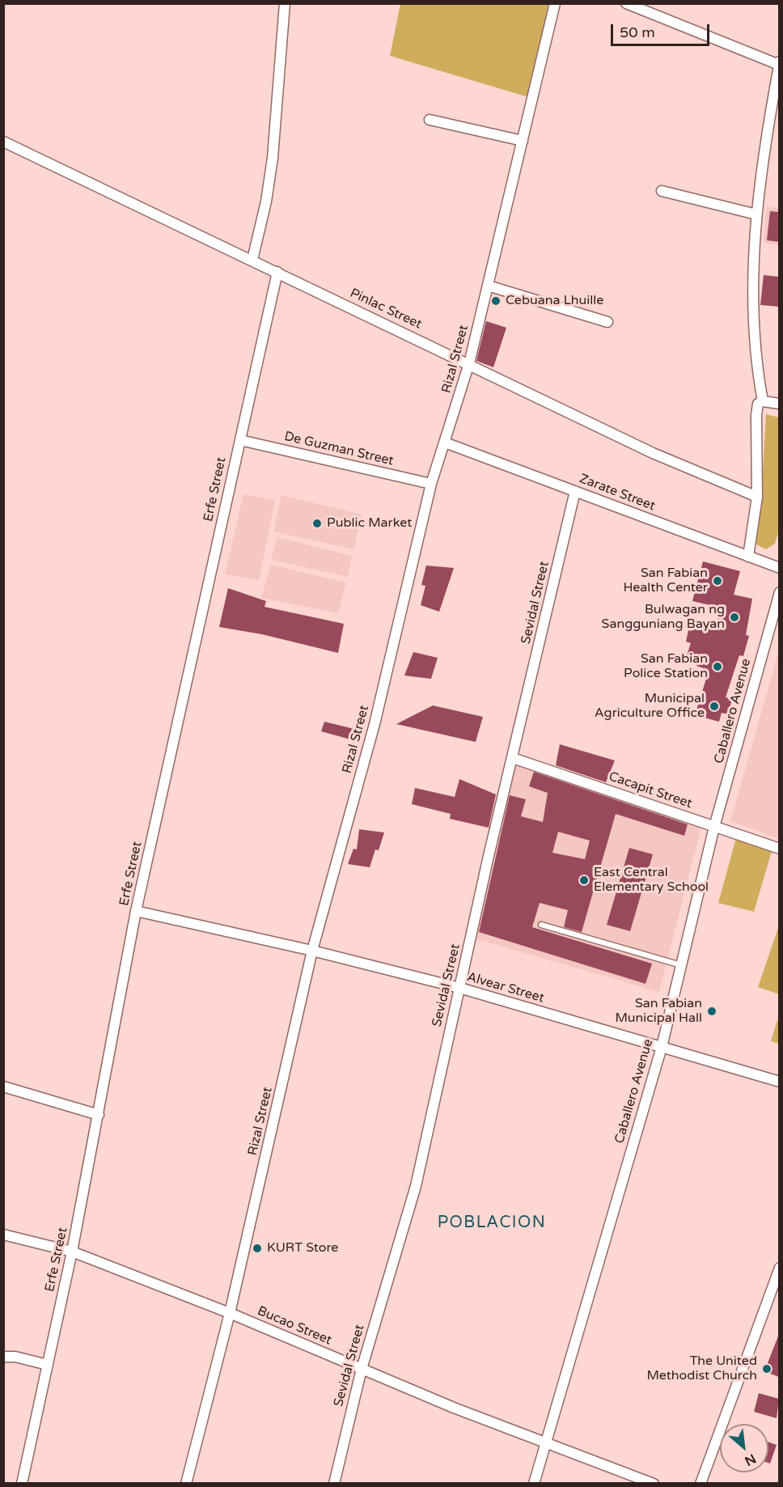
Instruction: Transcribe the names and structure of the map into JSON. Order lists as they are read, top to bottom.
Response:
{
  "streets": {
    "street": [
      "Pinlac Street",
      "Rizal Street",
      "De Guzman Street",
      "Erfe Street",
      "Zarate Street",
      "Sevidal Street",
      "Caballero Avenue",
      "Cacapit Street",
      "Alvear Street",
      "Bucao Street"
    ]
  },
  "crossings": [
    ["Pinlac Street", "Rizal Street"],
    ["Pinlac Street", "Erfe Street"],
    ["Rizal Street", "De Guzman Street"],
    ["Rizal Street", "Zarate Street"],
    ["Rizal Street", "Alvear Street"],
    ["Rizal Street", "Bucao Street"],
    ["De Guzman Street", "Erfe Street"],
    ["Erfe Street", "Alvear Street"],
    ["Erfe Street", "Bucao Street"],
    ["Zarate Street", "Sevidal Street"],
    ["Sevidal Street", "Cacapit Street"],
    ["Sevidal Street", "Alvear Street"],
    ["Sevidal Street", "Bucao Street"],
    ["Caballero Avenue", "Cacapit Street"],
    ["Caballero Avenue", "Alvear Street"],
    ["Caballero Avenue", "Bucao Street"]
  ],
  "districts": ["POBLACION"],
  "places": [
    "Cebuana Lhuille",
    "Public Market",
    "San Fabian Health Center",
    "Bulwagan ng Sangguniang Bayan",
    "San Fabian Police Station",
    "Municipal Agriculture Office",
    "East Central Elementary School",
    "San Fabian Municipal Hall",
    "KURT Store",
    "The United Methodist Church"
  ],
  "scale_bar": "50 m",
  "north": "bottom right"
}
